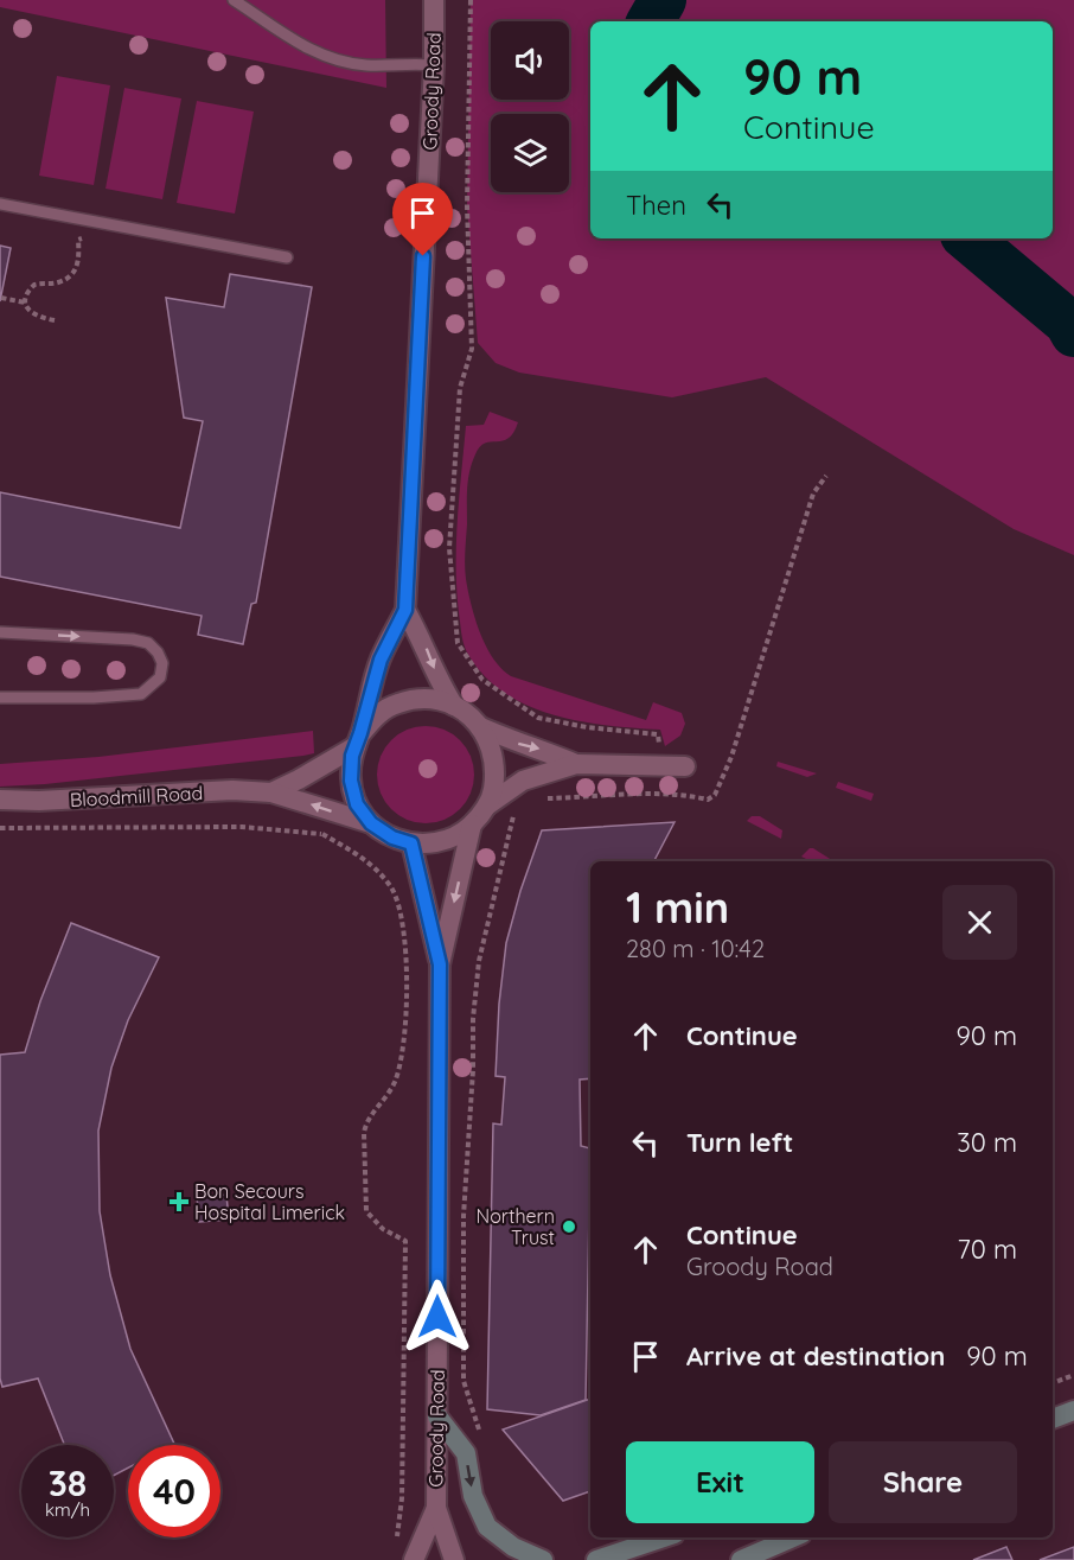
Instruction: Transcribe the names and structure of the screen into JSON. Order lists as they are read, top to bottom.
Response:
{
  "streets": {
    "street": ["Groody Road", "Bloodmill Road"]
  },
  "places": {
    "health": ["Bon Secours Hospital Limerick"],
    "other": ["Northern Trust"]
  },
  "page": {
    "turn": ["90 m", "Continue"],
    "then": "Then",
    "heading": ["1 min", "280 m · 10:42"],
    "list": [
      {
        "name": "Continue",
        "value": "90 m"
      },
      {
        "name": "Turn left",
        "value": "30 m"
      },
      {
        "name": "Continue",
        "note": "Groody Road",
        "value": "70 m"
      },
      {
        "name": "Arrive at destination",
        "value": "90 m"
      }
    ],
    "buttons": ["Exit", "Share"],
    "speed": "38 km/h",
    "limit": "40"
  }
}
